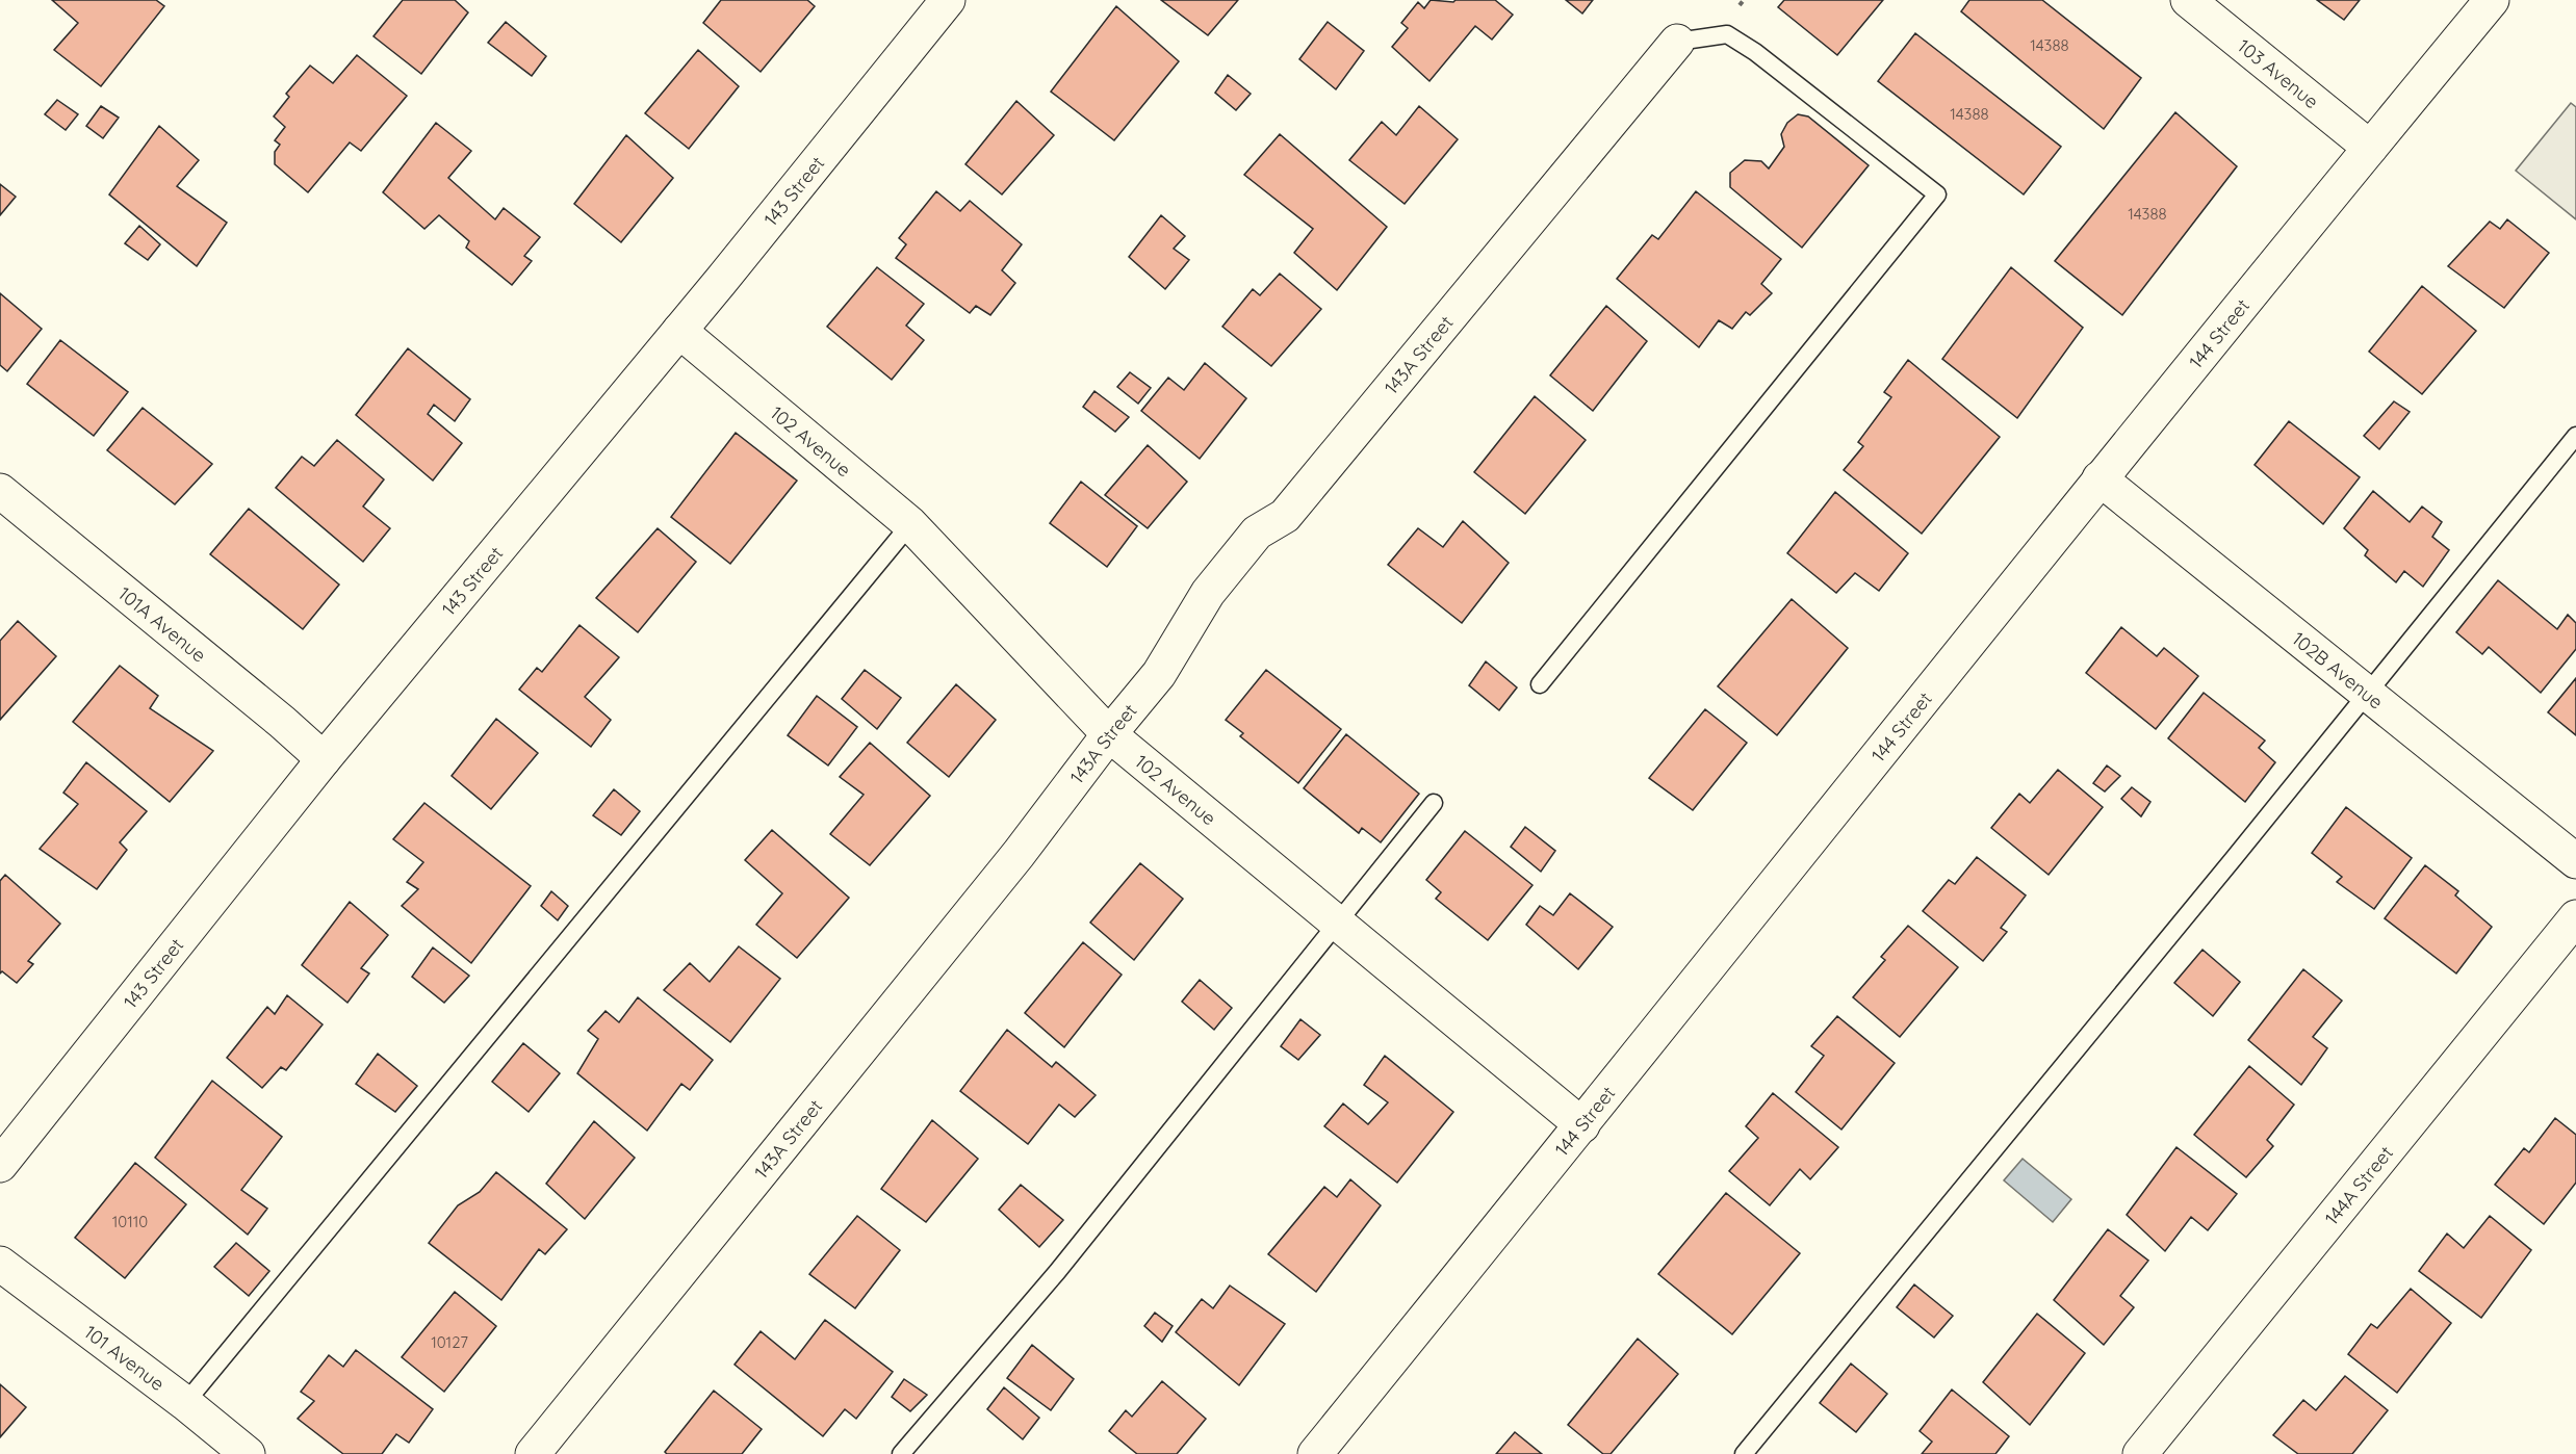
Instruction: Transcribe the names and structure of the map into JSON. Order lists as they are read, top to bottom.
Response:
{
  "streets": {
    "street": [
      "103 Avenue",
      "143 Street",
      "144 Street",
      "143A Street",
      "102 Avenue",
      "101A Avenue",
      "102B Avenue",
      "144A Street",
      "101 Avenue"
    ]
  },
  "crossings": [
    ["103 Avenue", "144 Street"],
    ["143 Street", "102 Avenue"],
    ["143 Street", "101A Avenue"],
    ["144 Street", "102 Avenue"],
    ["144 Street", "102B Avenue"],
    ["143A Street", "102 Avenue"]
  ],
  "house_numbers": [
    "14388",
    "14388",
    "14388",
    "10110",
    "10127"
  ]
}
